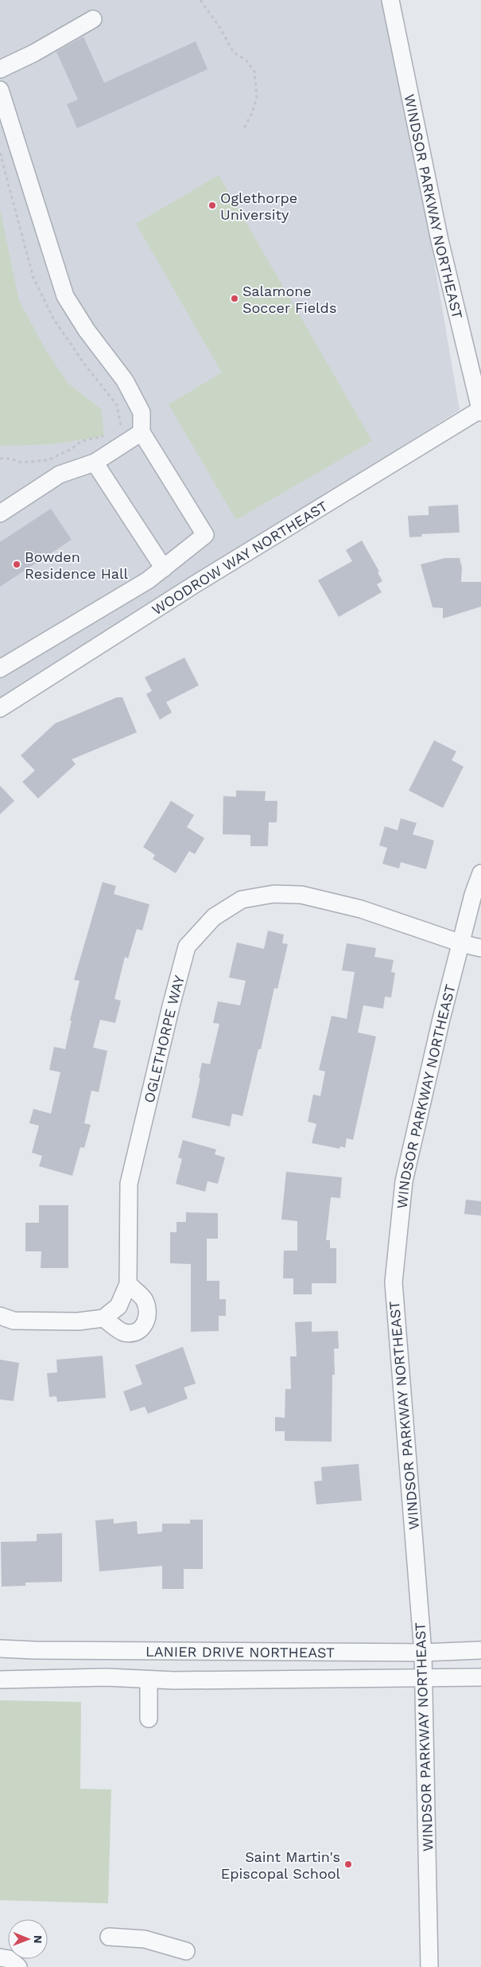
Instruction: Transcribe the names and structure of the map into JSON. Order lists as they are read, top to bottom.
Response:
{
  "streets": {
    "street": [
      "WINDSOR PARKWAY NORTHEAST",
      "WOODROW WAY NORTHEAST",
      "OGLETHORPE WAY",
      "LANIER DRIVE NORTHEAST"
    ]
  },
  "crossings": [
    ["WINDSOR PARKWAY NORTHEAST", "WOODROW WAY NORTHEAST"],
    ["WINDSOR PARKWAY NORTHEAST", "OGLETHORPE WAY"],
    ["WINDSOR PARKWAY NORTHEAST", "LANIER DRIVE NORTHEAST"]
  ],
  "places": [
    "Oglethorpe University",
    "Salamone Soccer Fields",
    "Bowden Residence Hall",
    "Saint Martin's Episcopal School"
  ],
  "north": "right"
}
